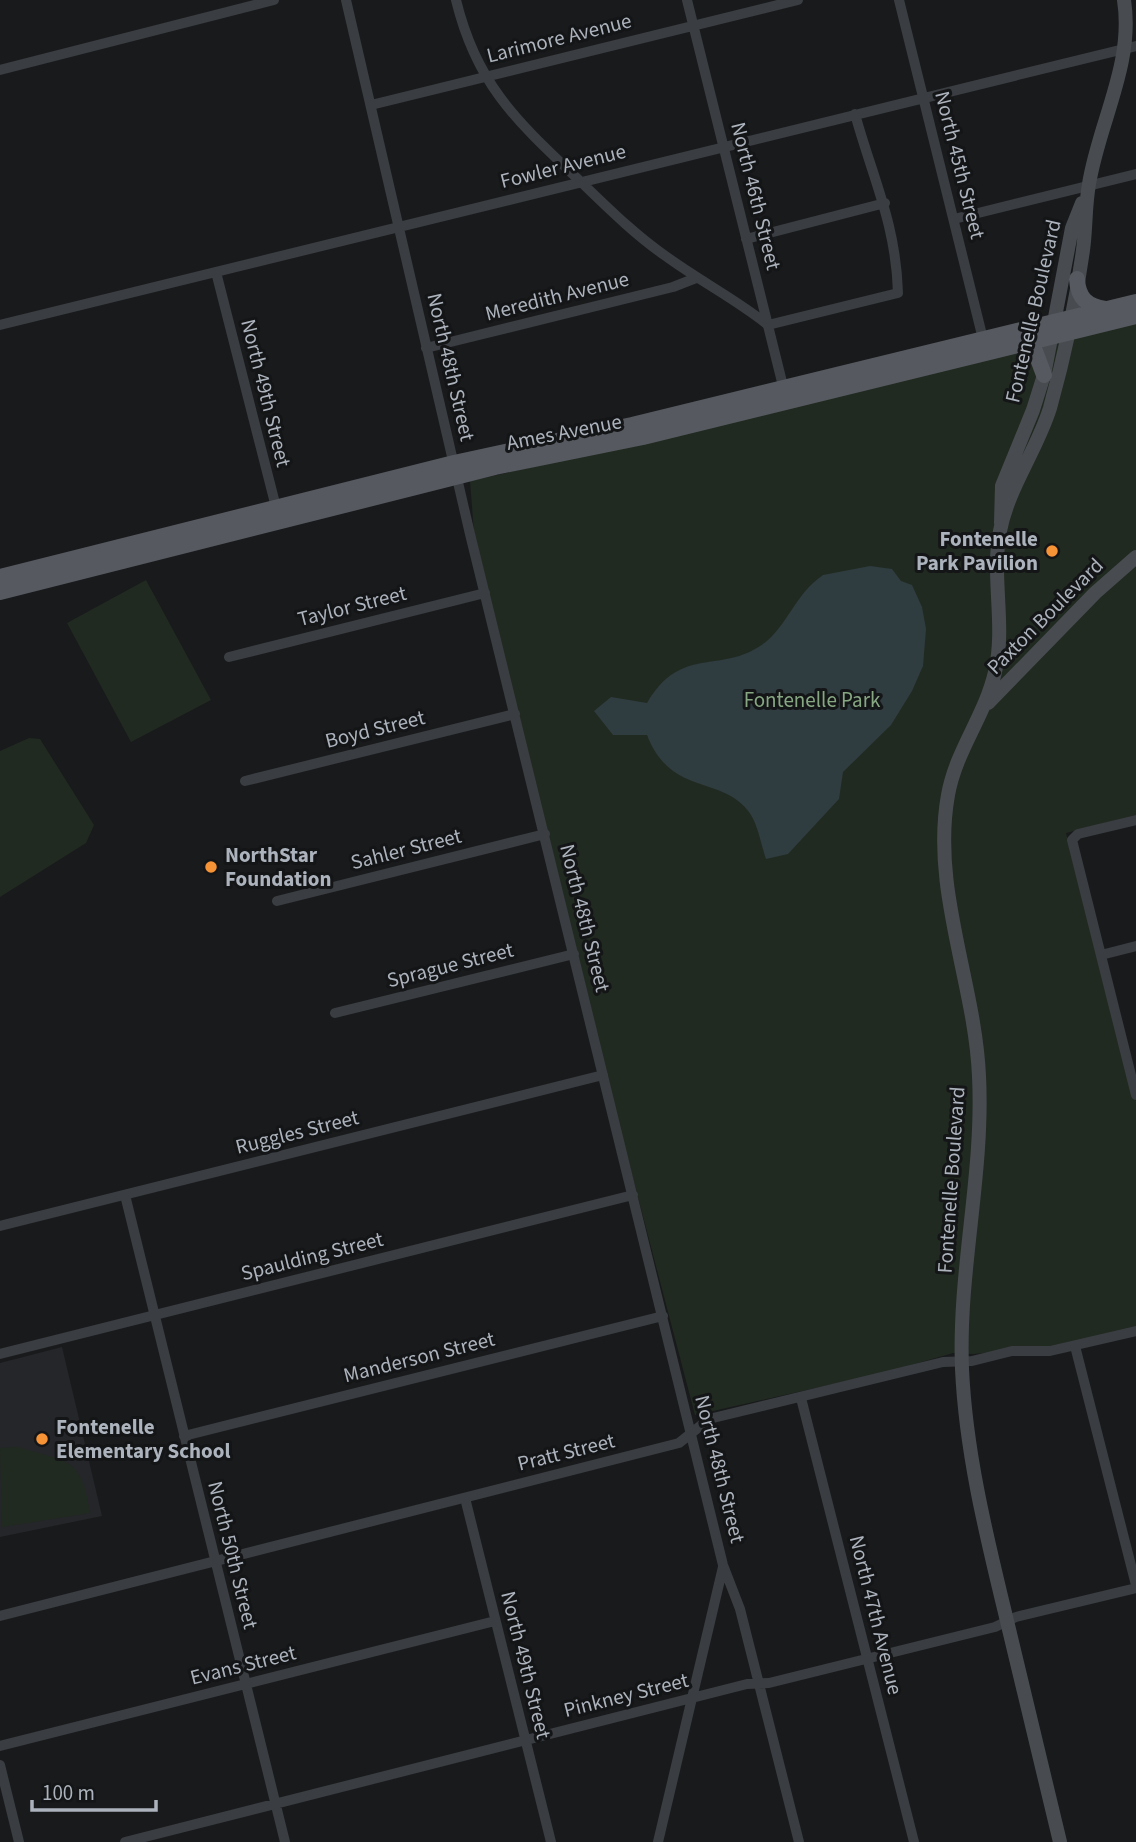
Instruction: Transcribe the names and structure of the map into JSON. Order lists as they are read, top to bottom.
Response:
{
  "streets": {
    "main road": ["Fontenelle Boulevard", "Ames Avenue", "Paxton Boulevard"],
    "street": [
      "Larimore Avenue",
      "North 45th Street",
      "Fowler Avenue",
      "North 46th Street",
      "Meredith Avenue",
      "North 48th Street",
      "North 49th Street",
      "Taylor Street",
      "Boyd Street",
      "Sahler Street",
      "Sprague Street",
      "Ruggles Street",
      "Spaulding Street",
      "Manderson Street",
      "Pratt Street",
      "North 50th Street",
      "North 47th Avenue",
      "Evans Street",
      "Pinkney Street"
    ]
  },
  "crossings": [
    ["Larimore Avenue", "North 46th Street"],
    ["Larimore Avenue", "North 48th Street"],
    ["North 45th Street", "Fowler Avenue"],
    ["North 45th Street", "Ames Avenue"],
    ["Fowler Avenue", "North 46th Street"],
    ["Fowler Avenue", "Fontenelle Boulevard"],
    ["Fowler Avenue", "North 48th Street"],
    ["Fowler Avenue", "North 49th Street"],
    ["North 46th Street", "Ames Avenue"],
    ["Meredith Avenue", "North 48th Street"],
    ["Fontenelle Boulevard", "Ames Avenue"],
    ["Fontenelle Boulevard", "Paxton Boulevard"],
    ["Fontenelle Boulevard", "Pratt Street"],
    ["Fontenelle Boulevard", "Pinkney Street"],
    ["North 48th Street", "Ames Avenue"],
    ["North 48th Street", "Taylor Street"],
    ["North 48th Street", "Boyd Street"],
    ["North 48th Street", "Sahler Street"],
    ["North 48th Street", "Sprague Street"],
    ["North 48th Street", "Ruggles Street"],
    ["North 48th Street", "Spaulding Street"],
    ["North 48th Street", "Manderson Street"],
    ["North 48th Street", "Pratt Street"],
    ["North 48th Street", "Pinkney Street"],
    ["North 49th Street", "Ames Avenue"],
    ["North 49th Street", "Pratt Street"],
    ["North 49th Street", "Evans Street"],
    ["North 49th Street", "Pinkney Street"],
    ["Ruggles Street", "North 50th Street"],
    ["Spaulding Street", "North 50th Street"],
    ["Manderson Street", "North 50th Street"],
    ["Pratt Street", "North 50th Street"],
    ["Pratt Street", "North 47th Avenue"],
    ["North 50th Street", "Evans Street"],
    ["North 50th Street", "Pinkney Street"],
    ["North 47th Avenue", "Pinkney Street"]
  ],
  "parks": ["Fontenelle Park"],
  "places": ["Fontenelle Park Pavilion", "NorthStar Foundation", "Fontenelle Elementary School"],
  "scale_bar": "100 m"
}
